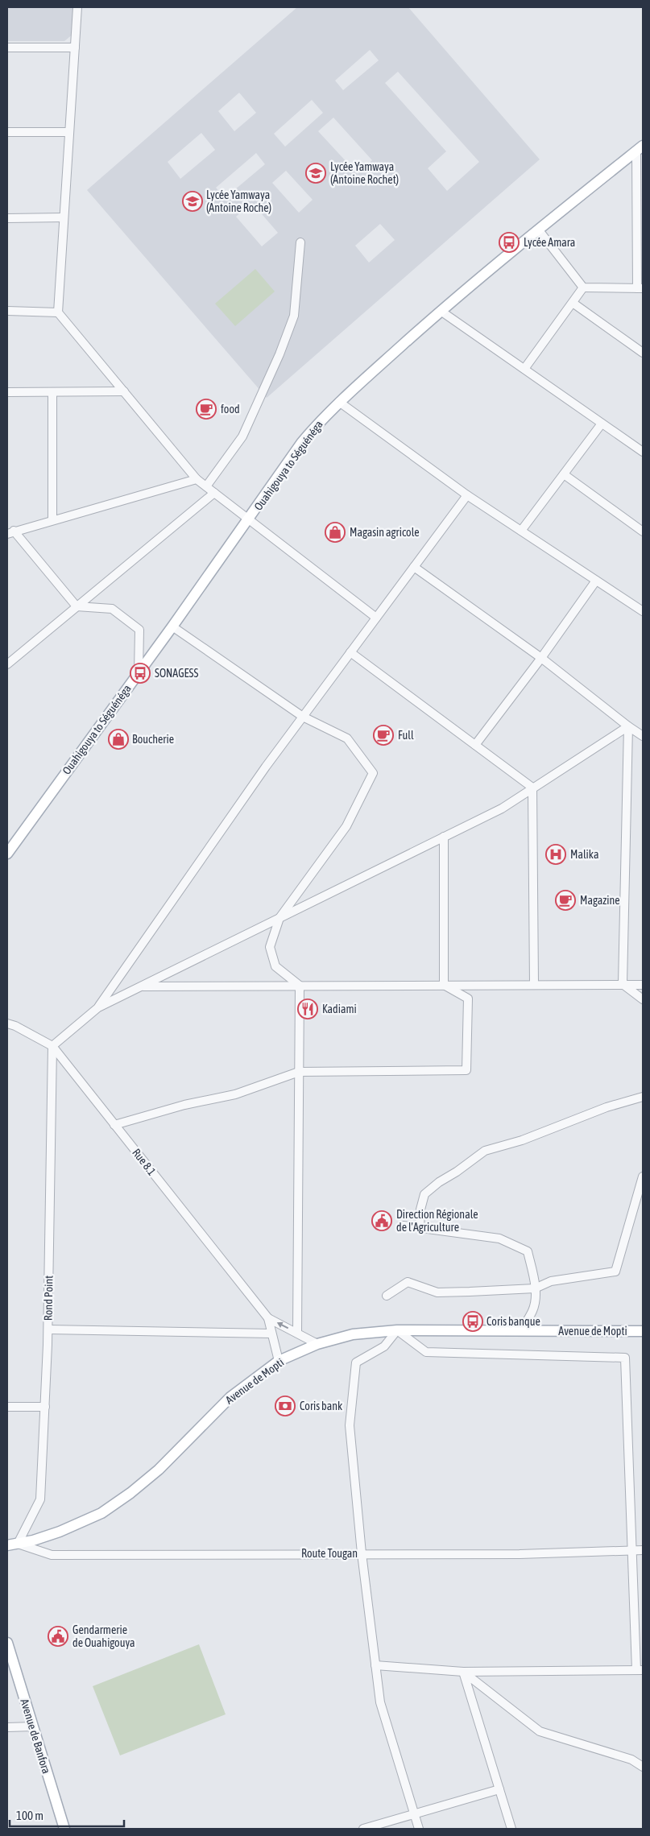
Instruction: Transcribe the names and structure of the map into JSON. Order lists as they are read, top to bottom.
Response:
{
  "streets": {
    "main road": ["Ouahigouya to Séguénéga", "Avenue de Mopti", "Avenue de Banfora"],
    "street": ["Rue 8.1", "Rond Point", "Route Tougan"]
  },
  "crossings": [
    ["Rue 8.1", "Rond Point"],
    ["Rue 8.1", "Avenue de Mopti"],
    ["Rond Point", "Avenue de Mopti"],
    ["Rond Point", "Route Tougan"],
    ["Avenue de Mopti", "Route Tougan"]
  ],
  "places": {
    "school or university": ["Lycée Yamwaya (Antoine Rochet)", "Lycée Yamwaya (Antoine Roche)"],
    "bus stop": ["Lycée Amara", "SONAGESS", "Coris banque"],
    "cafe": ["food", "Full", "Magazine"],
    "shop": ["Magasin agricole", "Boucherie"],
    "hospital": ["Malika"],
    "restaurant": ["Kadiami"],
    "public building": ["Direction Régionale de l'Agriculture", "Gendarmerie de Ouahigouya"],
    "bank": ["Coris bank"]
  },
  "scale_bar": "100 m"
}
